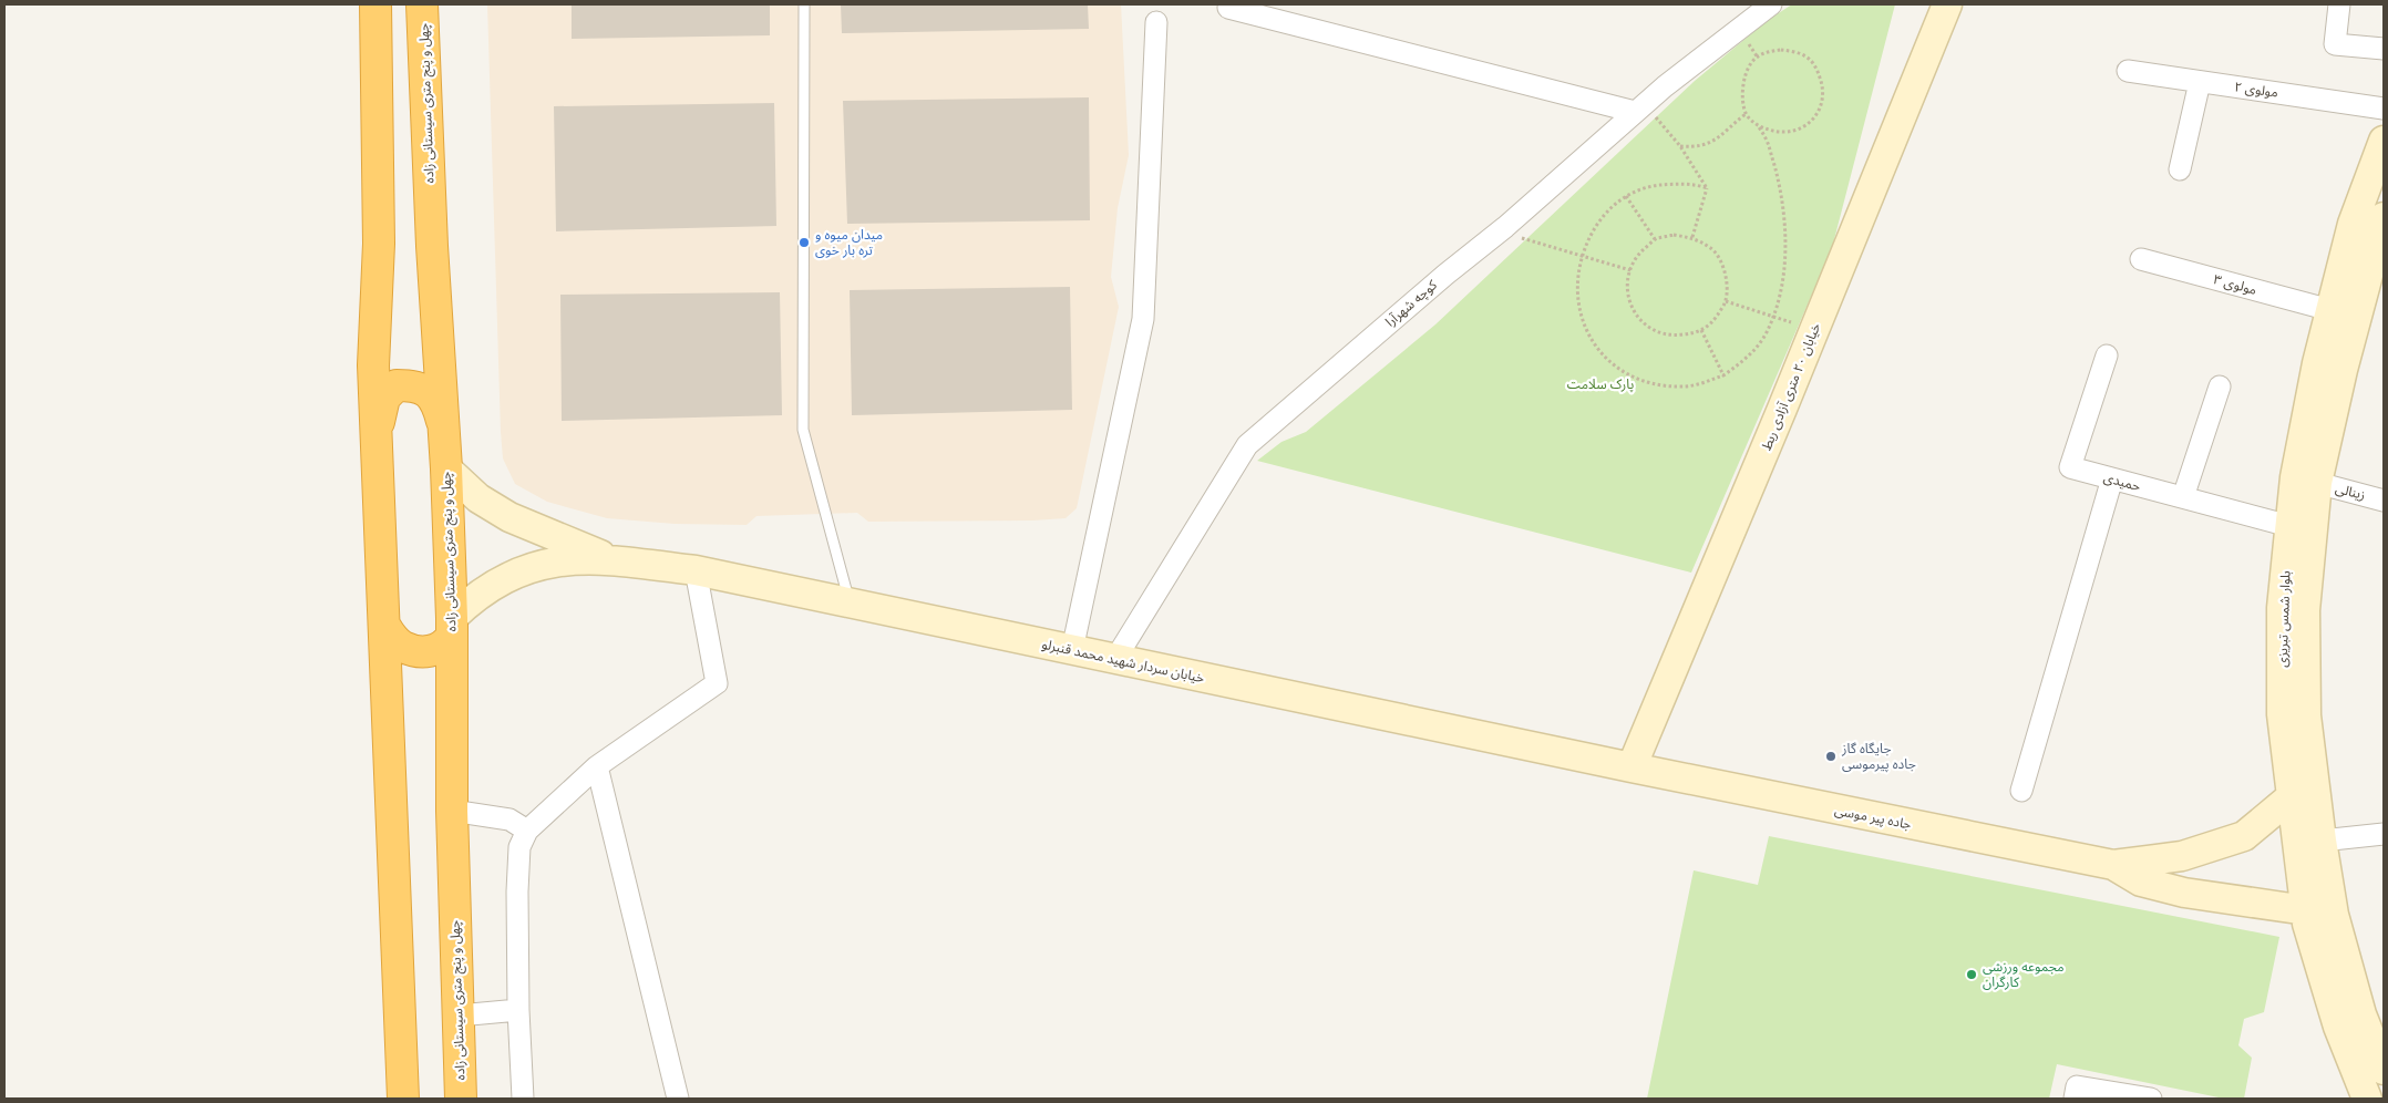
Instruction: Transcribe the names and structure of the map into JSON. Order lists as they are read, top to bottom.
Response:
{
  "streets": {
    "highway": ["چهل و پنج متری سیستانی زاده"],
    "main road": [
      "خیابان ۲۰ متری آزادی ربط",
      "بلوار شمس تبریزی",
      "خیابان سردار شهید محمد قنبرلو",
      "جاده پیر موسی"
    ],
    "street": [
      "مولوی ۲",
      "مولوی ۳",
      "کوچه شهرآرا",
      "حمیدی",
      "زینالی"
    ]
  },
  "crossings": [
    ["مولوی ۳", "بلوار شمس تبریزی"],
    ["کوچه شهرآرا", "خیابان سردار شهید محمد قنبرلو"],
    ["خیابان ۲۰ متری آزادی ربط", "خیابان سردار شهید محمد قنبرلو"],
    ["خیابان ۲۰ متری آزادی ربط", "جاده پیر موسی"],
    ["حمیدی", "بلوار شمس تبریزی"],
    ["زینالی", "بلوار شمس تبریزی"],
    ["خیابان سردار شهید محمد قنبرلو", "جاده پیر موسی"]
  ],
  "parks": ["پارک سلامت"],
  "places": ["میدان میوه و تره بار خوی", "جایگاه گاز جاده پیرموسی", "مجموعه ورزشی کارگران"]
}
